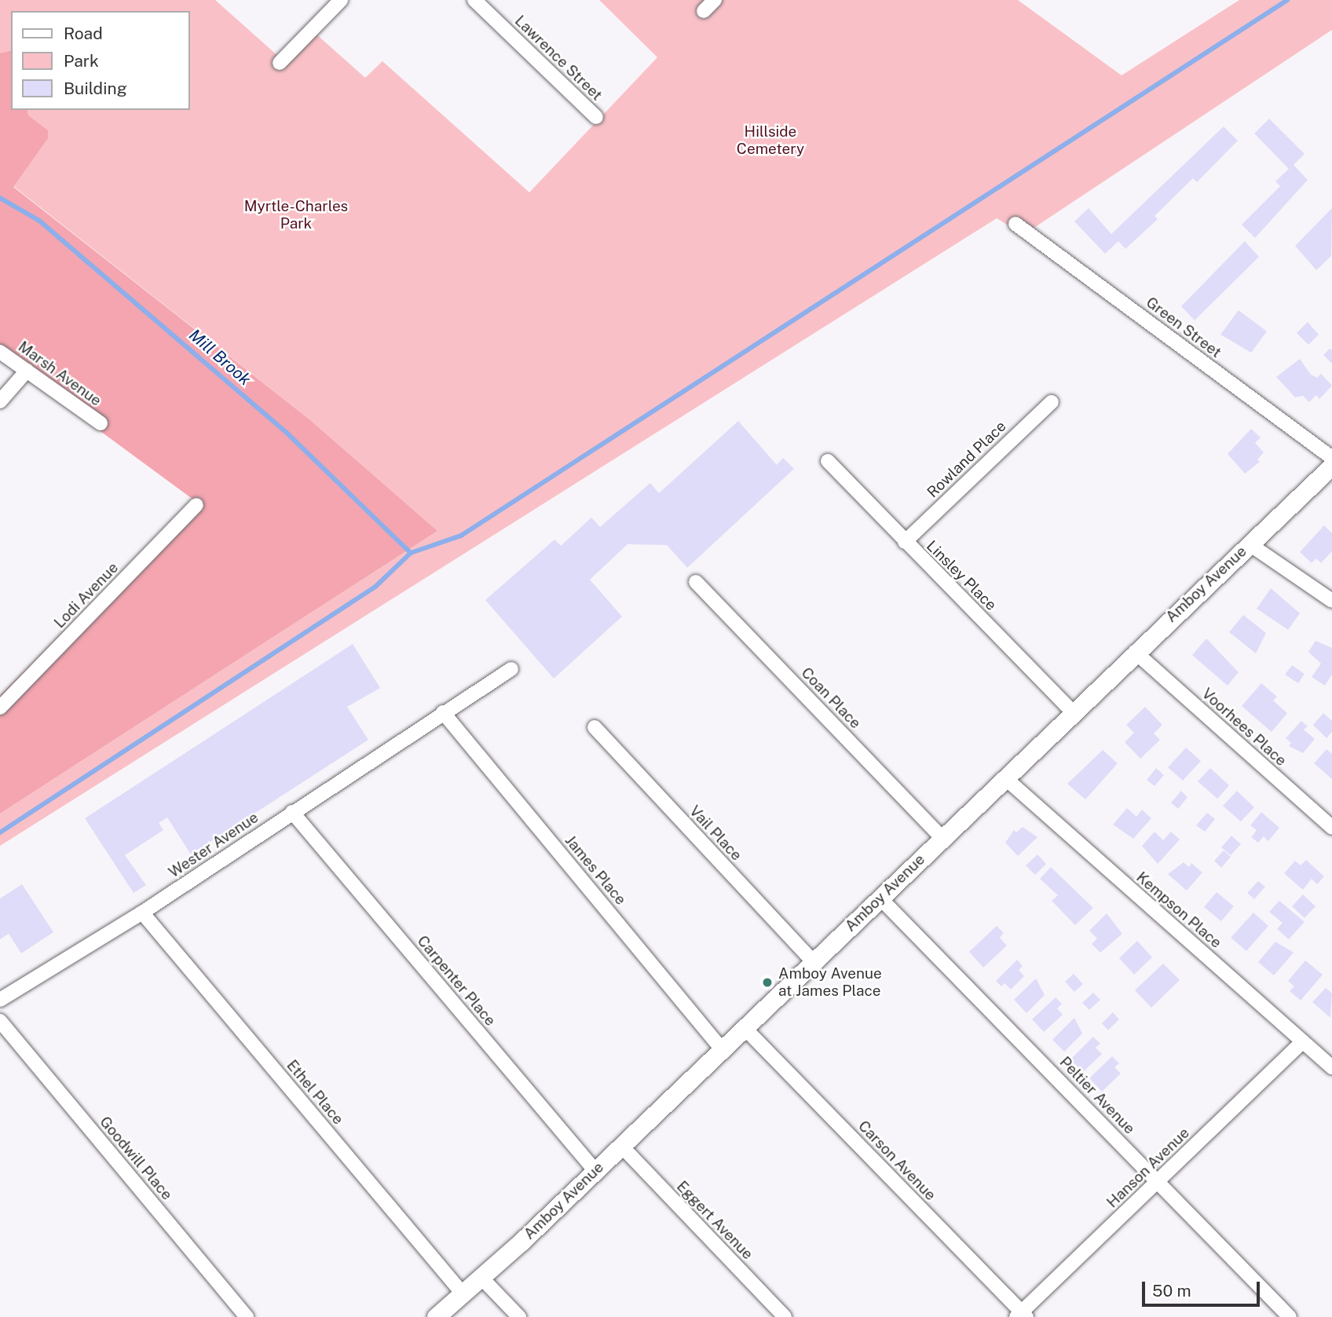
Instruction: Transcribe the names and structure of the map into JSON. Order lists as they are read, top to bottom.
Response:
{
  "streets": {
    "street": [
      "Lawrence Street",
      "Green Street",
      "Marsh Avenue",
      "Rowland Place",
      "Linsley Place",
      "Amboy Avenue",
      "Lodi Avenue",
      "Coan Place",
      "Voorhees Place",
      "Vail Place",
      "Wester Avenue",
      "James Place",
      "Kempson Place",
      "Carpenter Place",
      "Ethel Place",
      "Peltier Avenue",
      "Goodwill Place",
      "Carson Avenue",
      "Hanson Avenue",
      "Eggert Avenue"
    ]
  },
  "crossings": [
    ["Rowland Place", "Linsley Place"],
    ["Linsley Place", "Amboy Avenue"],
    ["Amboy Avenue", "Coan Place"],
    ["Amboy Avenue", "Voorhees Place"],
    ["Amboy Avenue", "Vail Place"],
    ["Amboy Avenue", "James Place"],
    ["Amboy Avenue", "Kempson Place"],
    ["Amboy Avenue", "Carpenter Place"],
    ["Amboy Avenue", "Ethel Place"],
    ["Amboy Avenue", "Peltier Avenue"],
    ["Amboy Avenue", "Carson Avenue"],
    ["Amboy Avenue", "Eggert Avenue"],
    ["Wester Avenue", "James Place"],
    ["Wester Avenue", "Carpenter Place"],
    ["Wester Avenue", "Ethel Place"],
    ["Kempson Place", "Hanson Avenue"],
    ["Peltier Avenue", "Hanson Avenue"],
    ["Carson Avenue", "Hanson Avenue"]
  ],
  "water": ["Mill Brook"],
  "parks": ["Hillside Cemetery", "Myrtle-Charles Park"],
  "places": ["Amboy Avenue at James Place"],
  "legend": ["Road", "Park", "Building"],
  "scale_bar": "50 m"
}
